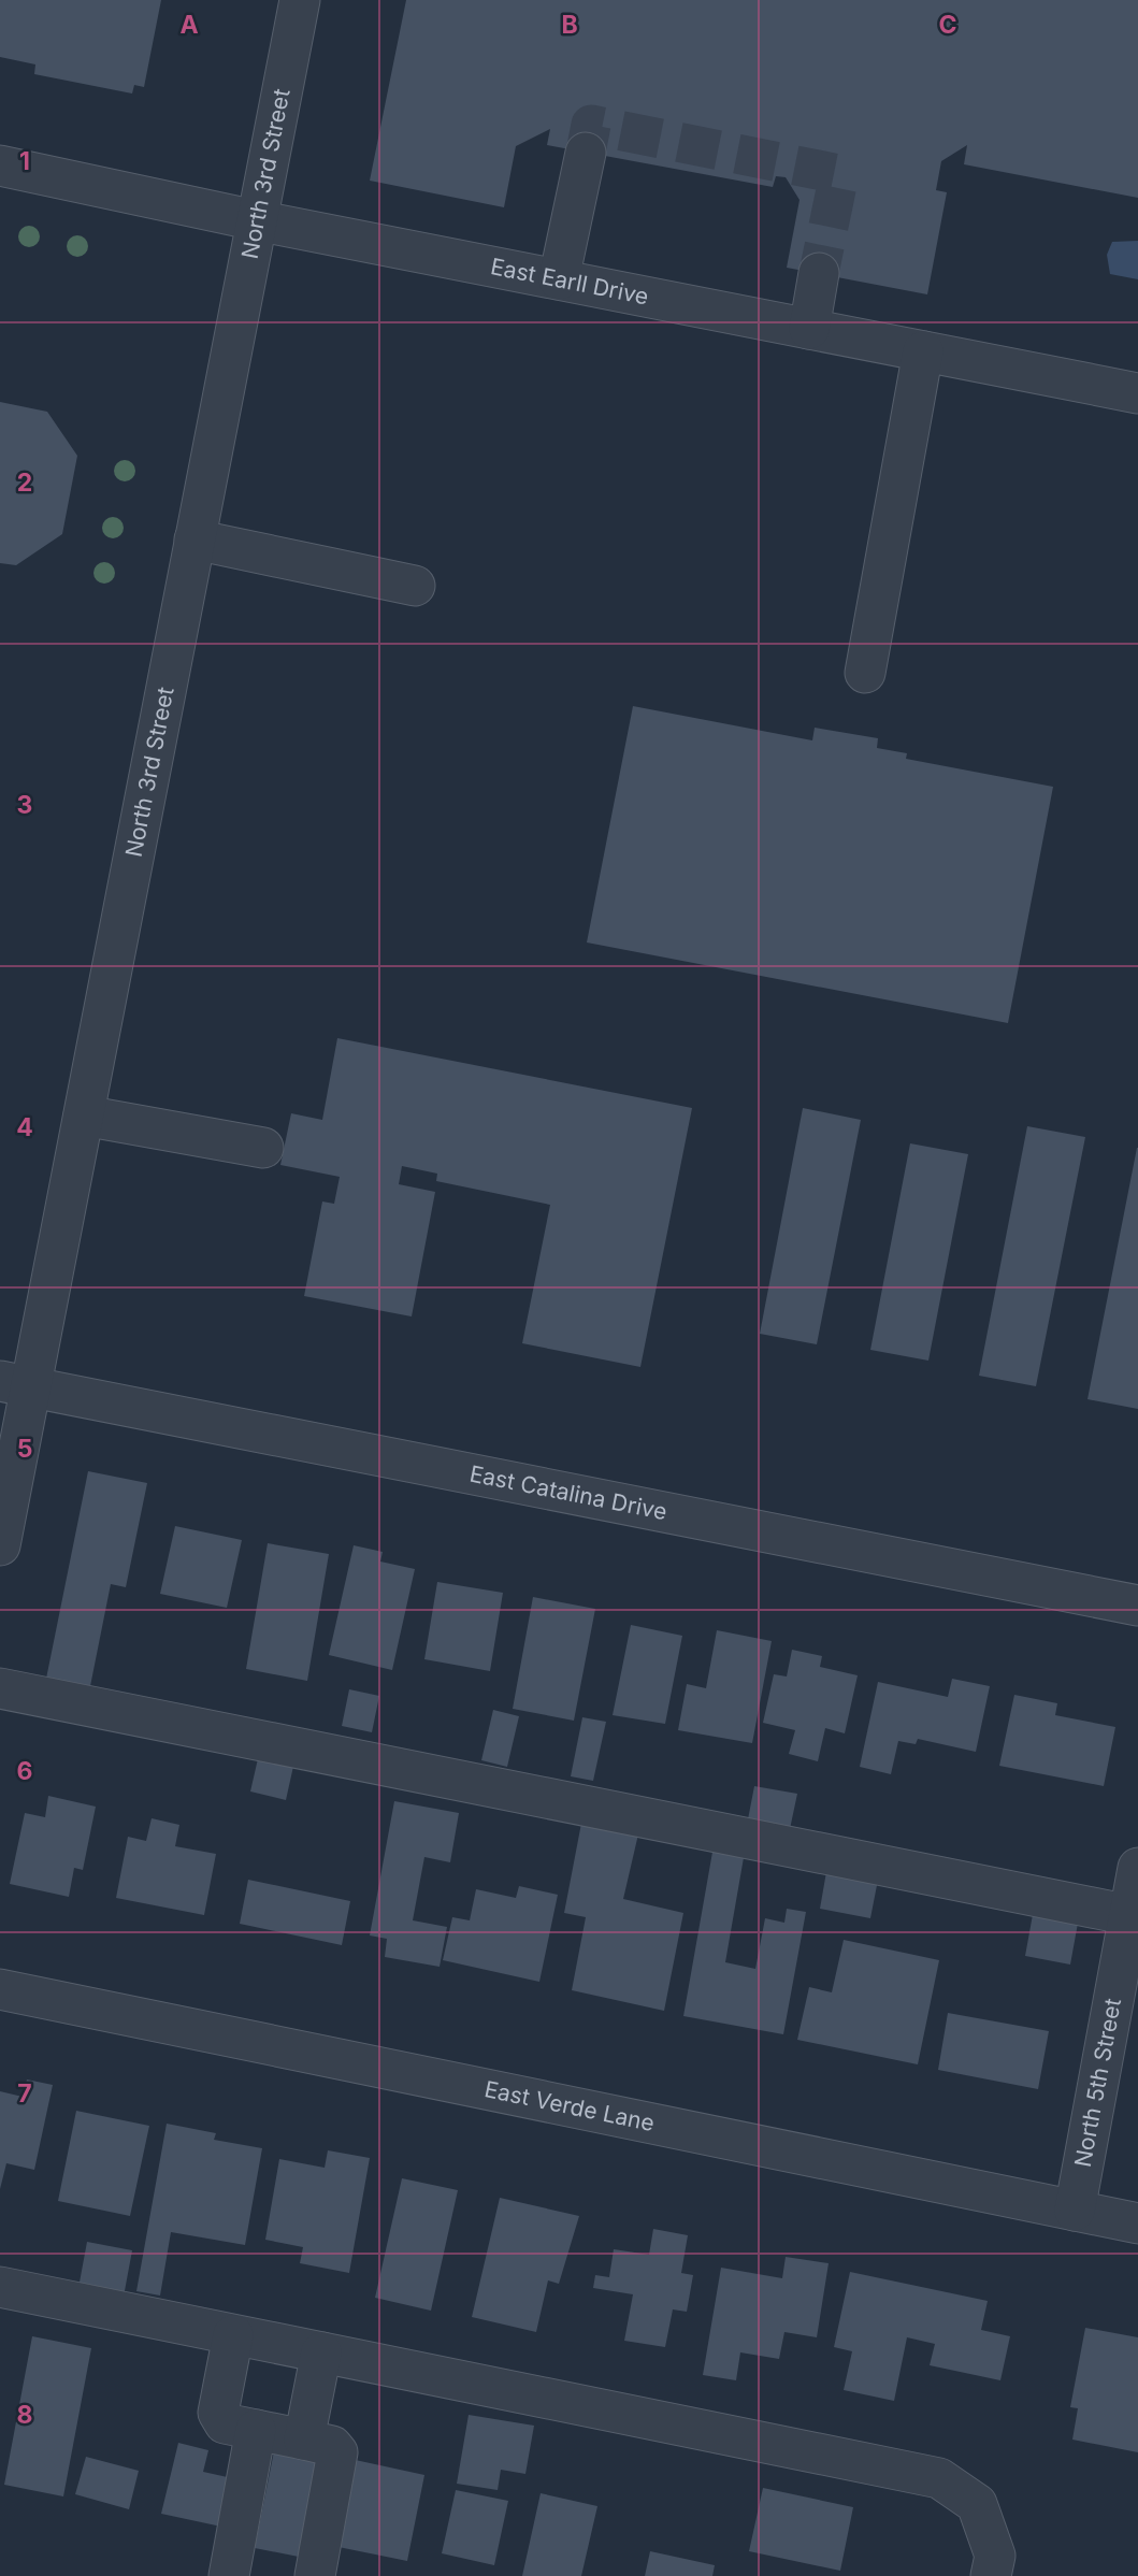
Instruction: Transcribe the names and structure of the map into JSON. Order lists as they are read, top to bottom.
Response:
{
  "streets": {
    "street": [
      "North 3rd Street",
      "East Earll Drive",
      "East Catalina Drive",
      "North 5th Street",
      "East Verde Lane"
    ]
  },
  "crossings": [
    ["North 3rd Street", "East Earll Drive"],
    ["North 3rd Street", "East Catalina Drive"],
    ["North 5th Street", "East Verde Lane"]
  ],
  "grid": {
    "columns": ["A", "B", "C"],
    "rows": [
      "1",
      "2",
      "3",
      "4",
      "5",
      "6",
      "7",
      "8"
    ]
  }
}
